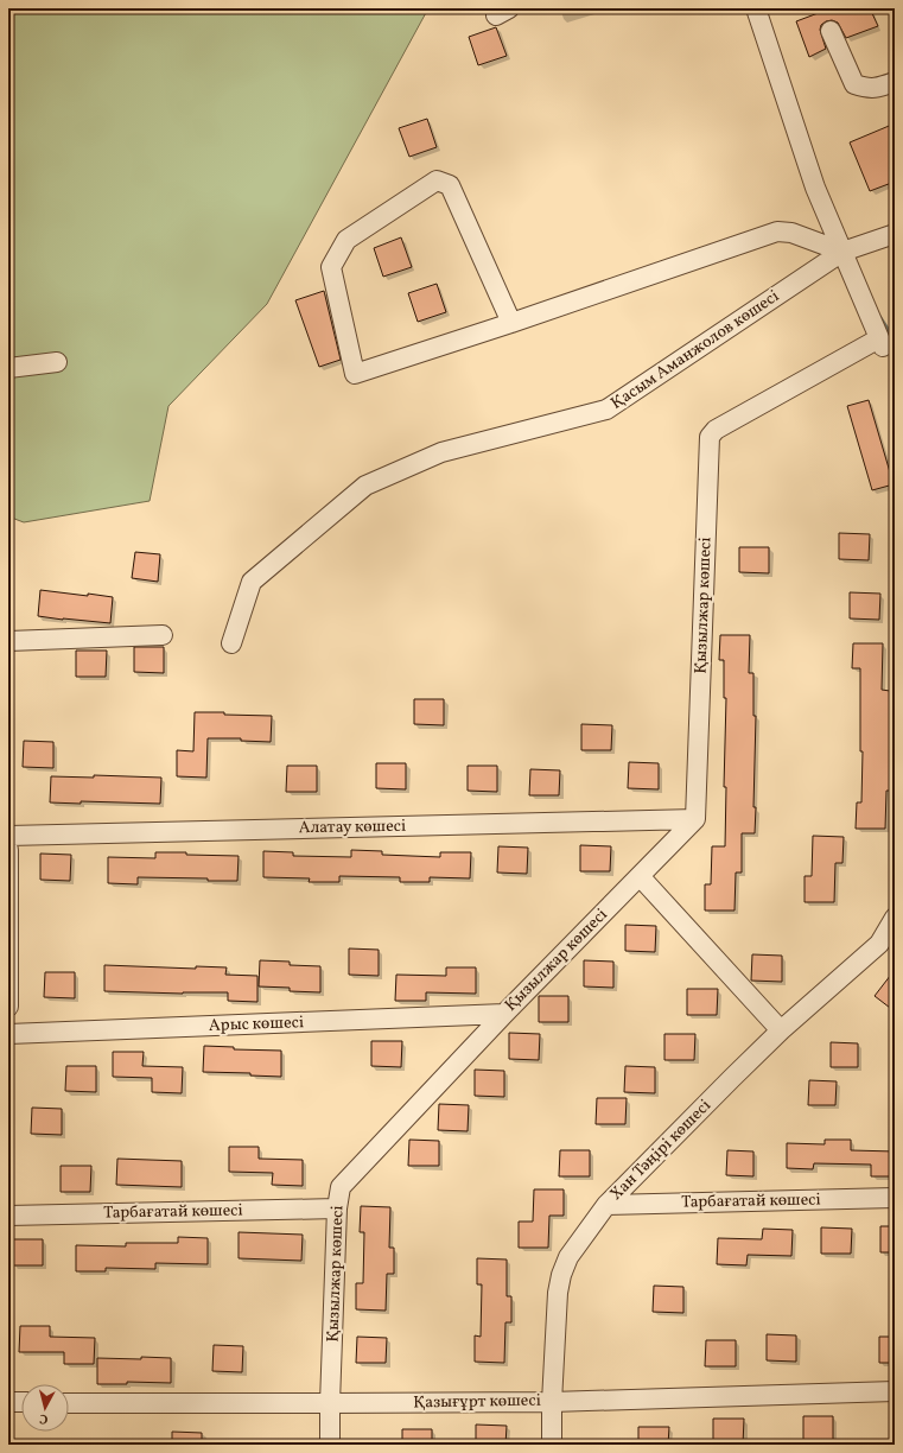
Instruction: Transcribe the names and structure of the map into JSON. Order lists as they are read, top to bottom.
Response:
{
  "streets": {
    "street": [
      "Қасым Аманжолов көшесі",
      "Қызылжар көшесі",
      "Алатау көшесі",
      "Арыс көшесі",
      "Хан Тәңірі көшесі",
      "Тарбағатай көшесі",
      "Қазығұрт көшесі"
    ]
  },
  "crossings": [
    ["Қасым Аманжолов көшесі", "Қызылжар көшесі"],
    ["Қызылжар көшесі", "Алатау көшесі"],
    ["Қызылжар көшесі", "Арыс көшесі"],
    ["Қызылжар көшесі", "Тарбағатай көшесі"],
    ["Қызылжар көшесі", "Қазығұрт көшесі"],
    ["Хан Тәңірі көшесі", "Тарбағатай көшесі"],
    ["Хан Тәңірі көшесі", "Қазығұрт көшесі"]
  ],
  "north": "bottom"
}
